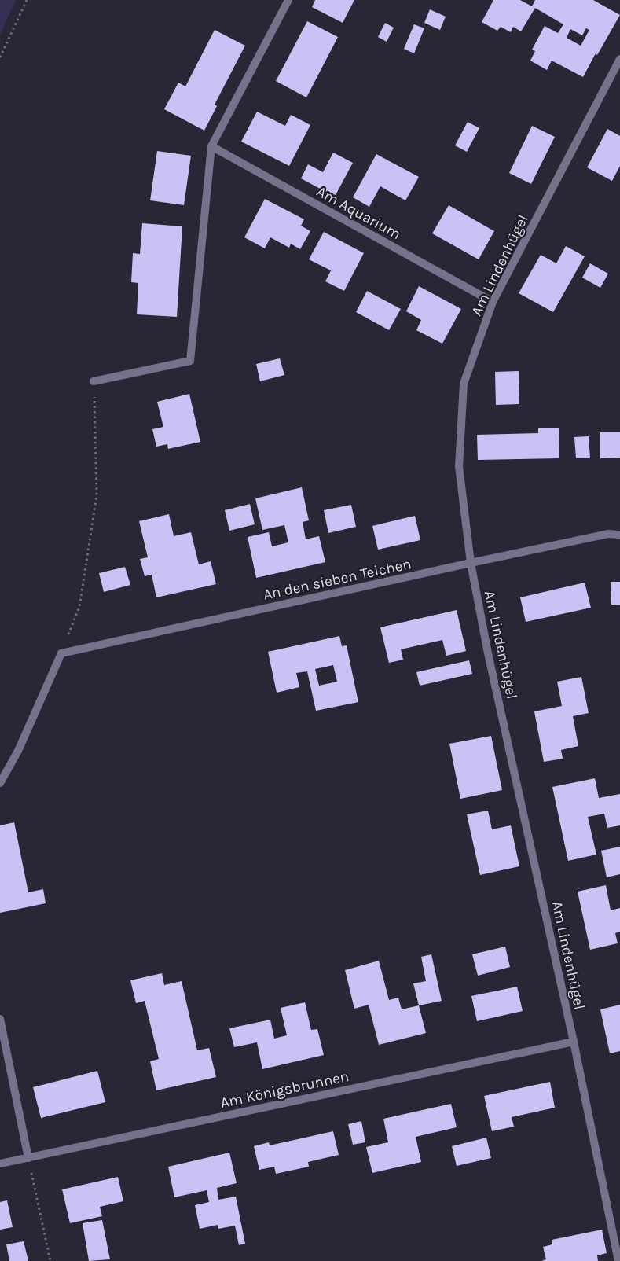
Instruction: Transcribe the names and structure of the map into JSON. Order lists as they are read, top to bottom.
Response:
{
  "streets": {
    "street": [
      "Am Aquarium",
      "Am Lindenhügel",
      "An den sieben Teichen",
      "Am Königsbrunnen"
    ]
  },
  "crossings": [
    ["Am Aquarium", "Am Lindenhügel"],
    ["Am Lindenhügel", "An den sieben Teichen"],
    ["Am Lindenhügel", "Am Königsbrunnen"]
  ]
}
